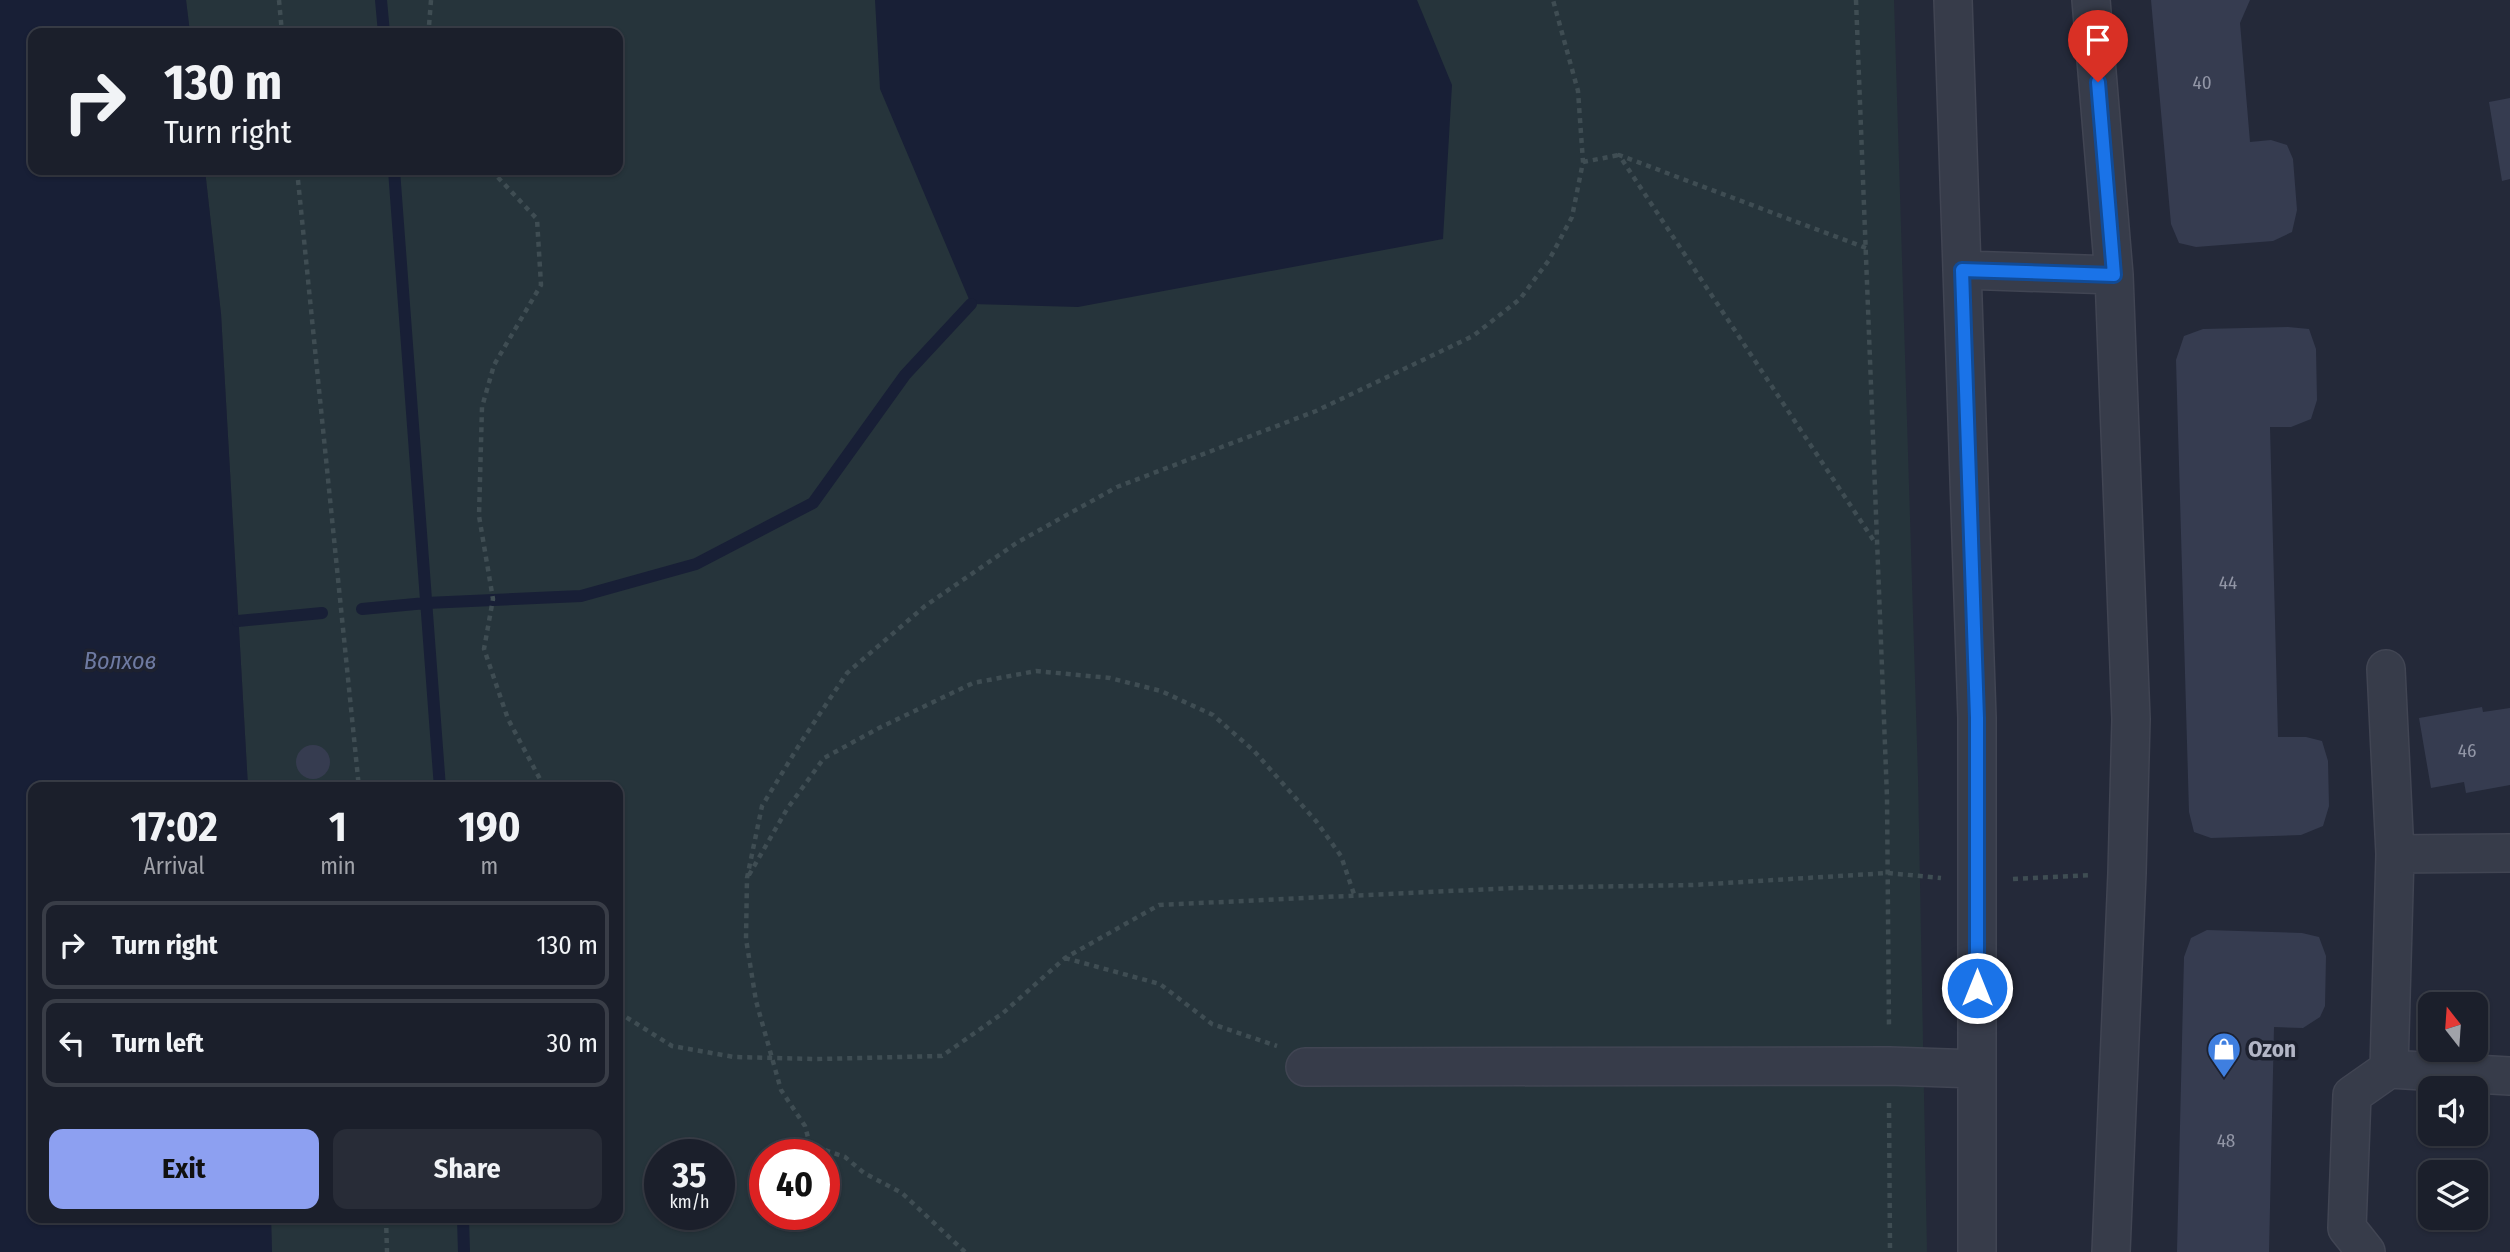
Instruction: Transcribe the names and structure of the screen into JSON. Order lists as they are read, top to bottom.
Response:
{
  "water": ["Волхов"],
  "places": {
    "shop": ["Ozon"]
  },
  "house_numbers": [
    "40",
    "44",
    "46",
    "48"
  ],
  "north": "top",
  "page": {
    "turn": ["130 m", "Turn right"],
    "eta": [
      "17:02",
      "Arrival",
      "1",
      "min",
      "190",
      "m"
    ],
    "list": [
      {
        "name": "Turn right",
        "value": "130 m"
      },
      {
        "name": "Turn left",
        "value": "30 m"
      }
    ],
    "buttons": ["Exit", "Share"],
    "speed": "35 km/h",
    "limit": "40"
  }
}
